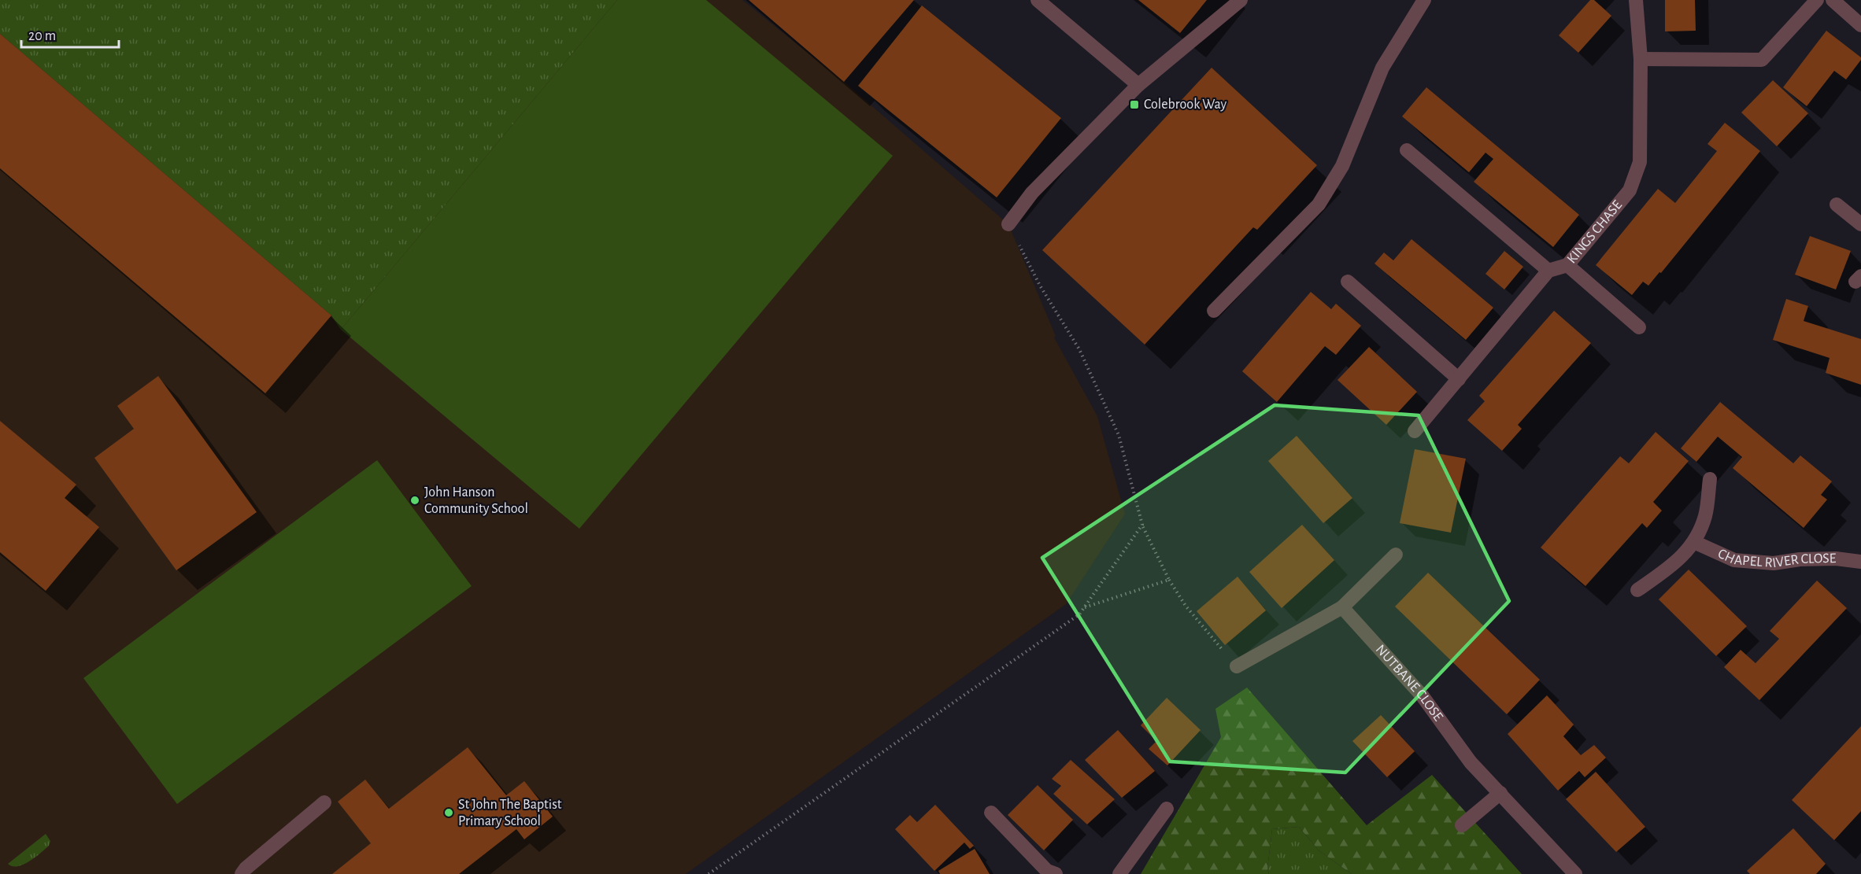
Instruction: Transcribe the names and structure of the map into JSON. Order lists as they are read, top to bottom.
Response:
{
  "streets": {
    "street": ["KINGS CHASE", "CHAPEL RIVER CLOSE", "NUTBANE CLOSE"]
  },
  "places": {
    "transit": ["Colebrook Way"],
    "other": ["John Hanson Community School", "St John The Baptist Primary School"]
  },
  "scale_bar": "20 m"
}
